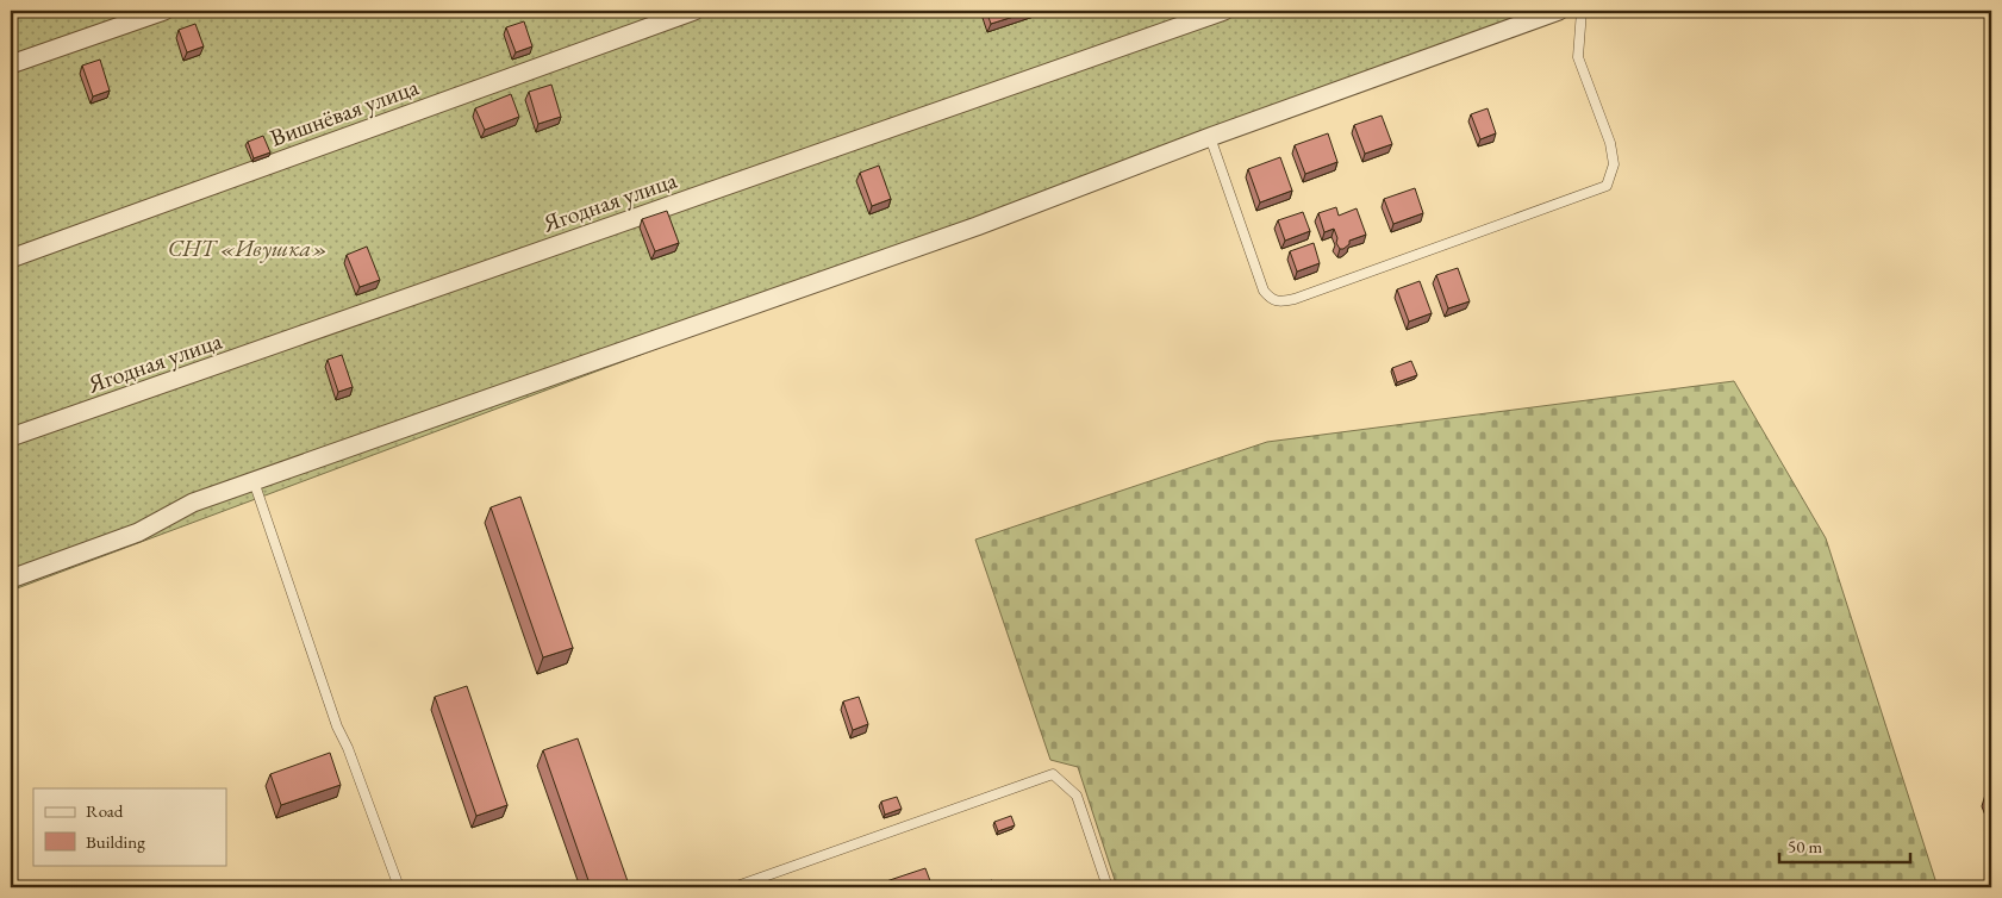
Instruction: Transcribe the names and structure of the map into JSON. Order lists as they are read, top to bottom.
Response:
{
  "streets": {
    "street": ["Вишнёвая улица", "Ягодная улица"]
  },
  "parks": ["СНТ «Ивушка»"],
  "legend": ["Road", "Building"],
  "scale_bar": "50 m"
}
